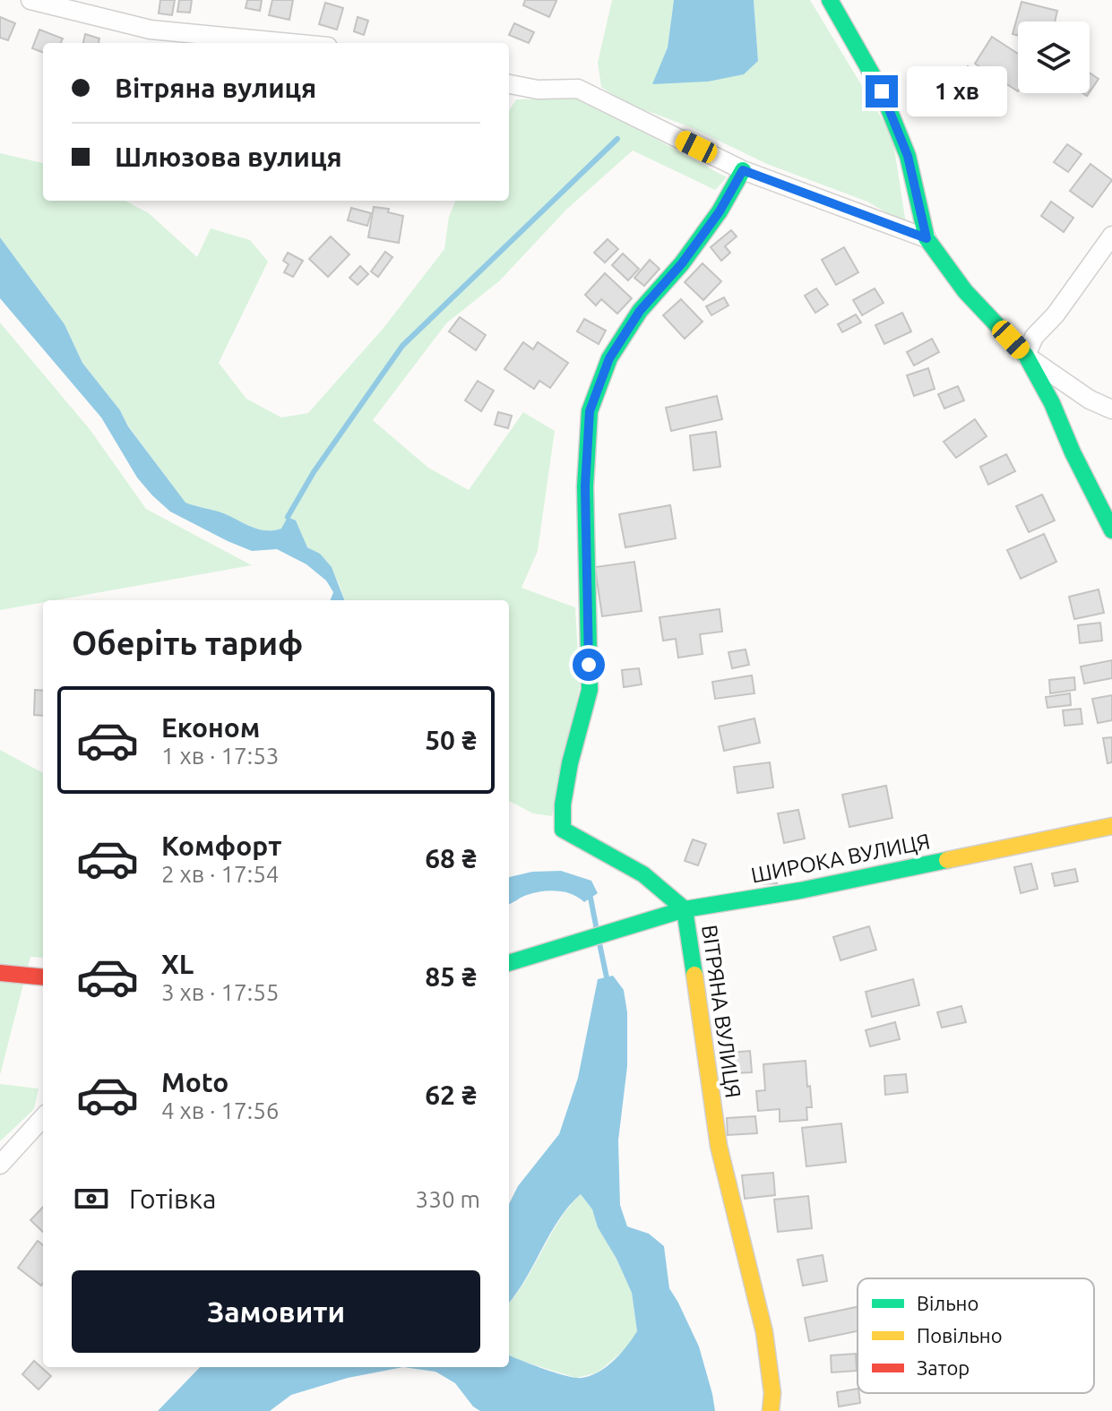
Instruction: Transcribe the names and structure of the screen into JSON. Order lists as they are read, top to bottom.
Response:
{
  "streets": {
    "street": ["ШИРОКА ВУЛИЦЯ", "ВІТРЯНА ВУЛИЦЯ"]
  },
  "crossings": [
    ["ШИРОКА ВУЛИЦЯ", "ВІТРЯНА ВУЛИЦЯ"]
  ],
  "legend": ["Вільно", "Повільно", "Затор"],
  "page": {
    "banner": ["Вітряна вулиця", "Шлюзова вулиця"],
    "bubble": "1 хв",
    "heading": "Оберіть тариф",
    "list": [
      {
        "name": "Економ",
        "note": "1 хв · 17:53",
        "value": "50 ₴"
      },
      {
        "name": "Комфорт",
        "note": "2 хв · 17:54",
        "value": "68 ₴"
      },
      {
        "name": "XL",
        "note": "3 хв · 17:55",
        "value": "85 ₴"
      },
      {
        "name": "Moto",
        "note": "4 хв · 17:56",
        "value": "62 ₴"
      }
    ],
    "pay": ["Готівка", "330 m"],
    "buttons": "Замовити"
  }
}
